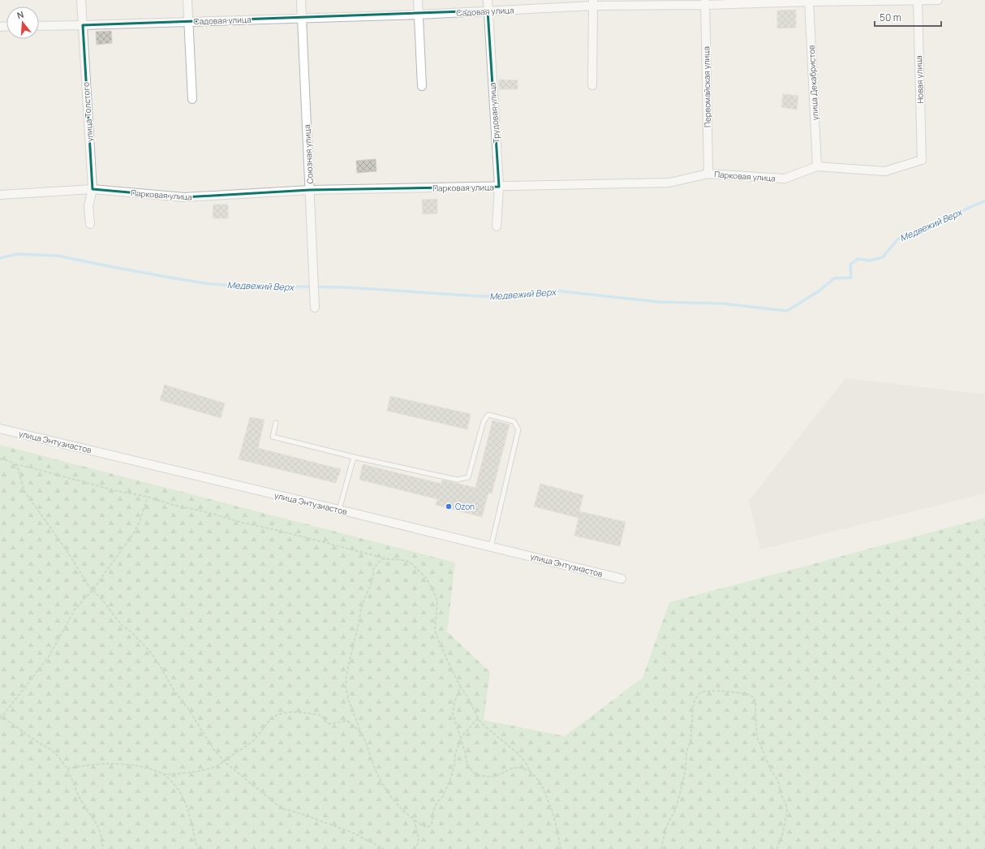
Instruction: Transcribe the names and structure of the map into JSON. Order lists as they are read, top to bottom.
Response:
{
  "streets": {
    "street": [
      "Садовая улица",
      "Новая улица",
      "улица Декабристов",
      "Первомайская улица",
      "улица Толстого",
      "Трудовая улица",
      "Союзная улица",
      "Парковая улица",
      "улица Энтузиастов"
    ]
  },
  "crossings": [
    ["Садовая улица", "Новая улица"],
    ["Садовая улица", "улица Декабристов"],
    ["Садовая улица", "Первомайская улица"],
    ["Садовая улица", "улица Толстого"],
    ["Садовая улица", "Трудовая улица"],
    ["Садовая улица", "Союзная улица"],
    ["Новая улица", "Парковая улица"],
    ["улица Декабристов", "Парковая улица"],
    ["Первомайская улица", "Парковая улица"],
    ["улица Толстого", "Парковая улица"],
    ["Трудовая улица", "Парковая улица"],
    ["Союзная улица", "Парковая улица"]
  ],
  "water": ["Медвежий Верх"],
  "places": ["Ozon"],
  "scale_bar": "50 m",
  "north": "top"
}
